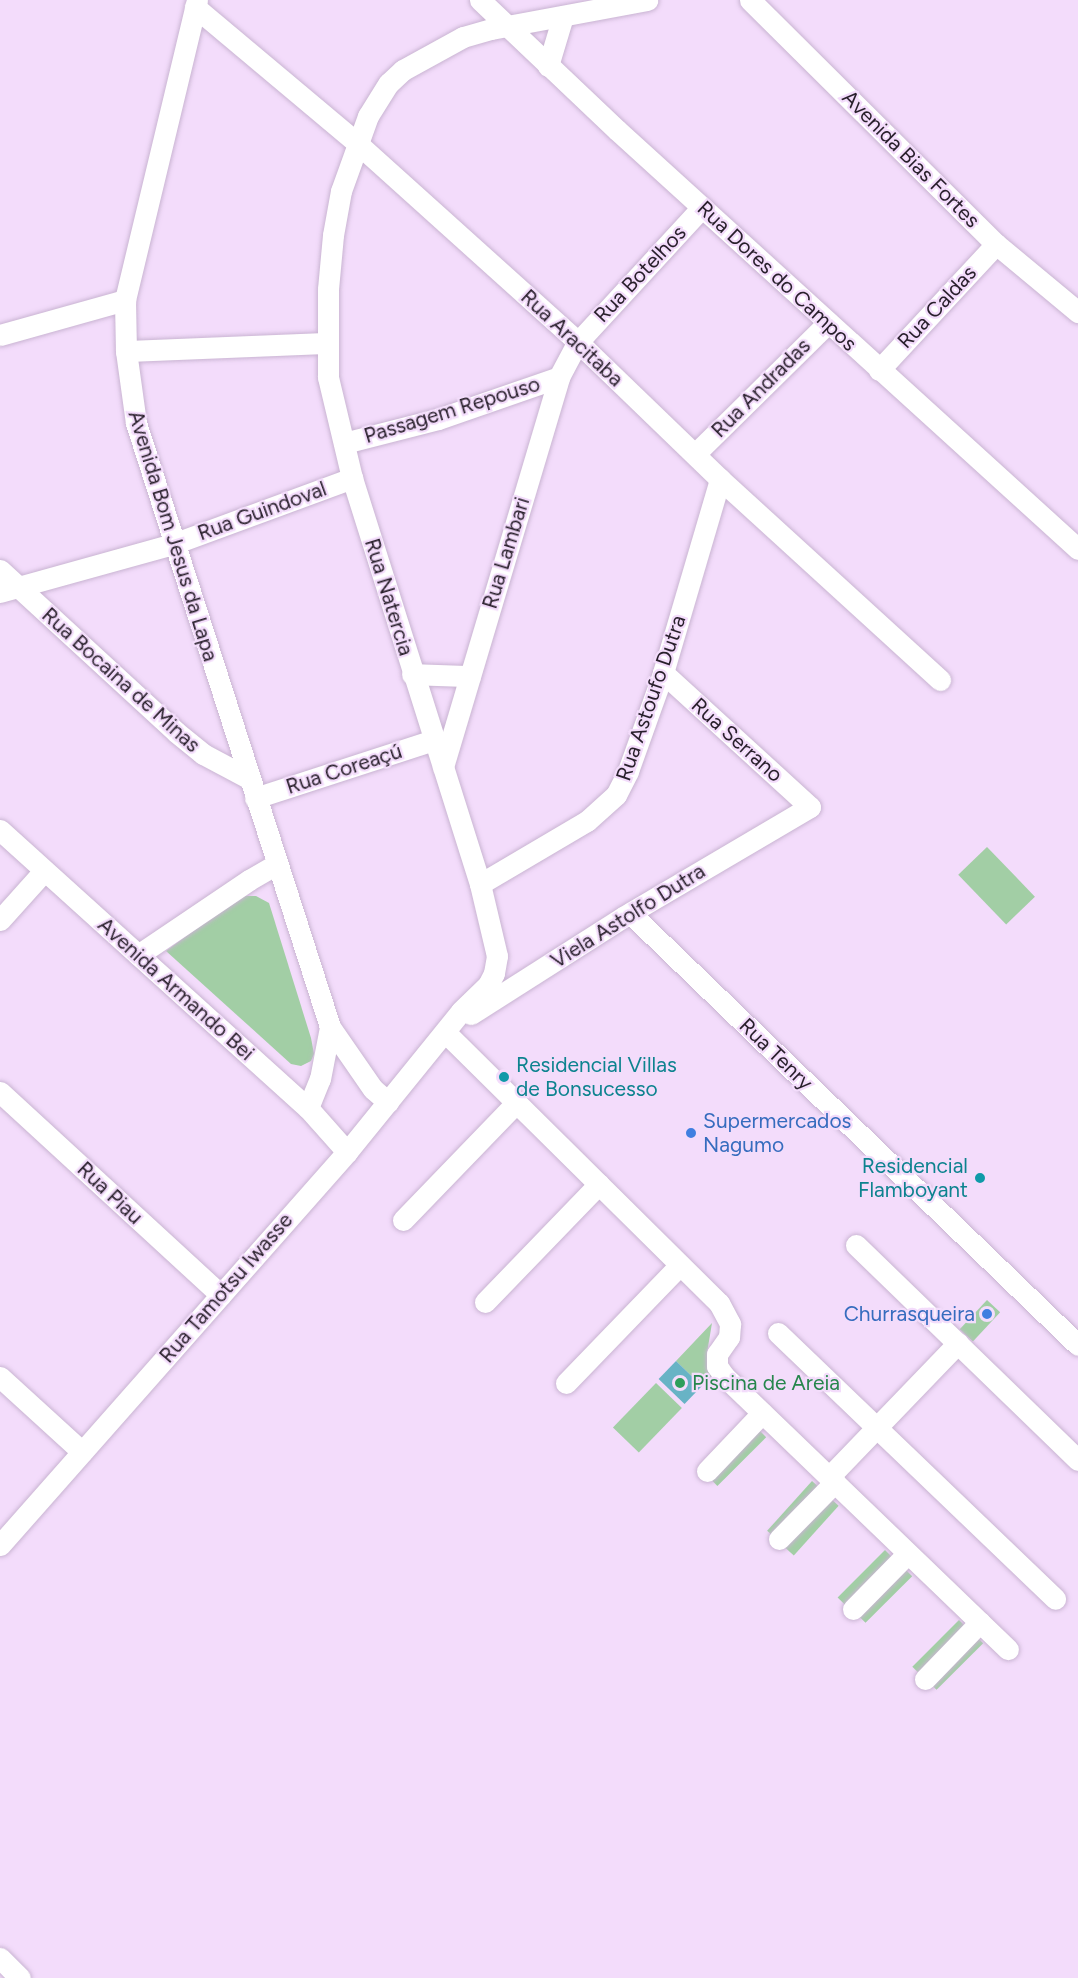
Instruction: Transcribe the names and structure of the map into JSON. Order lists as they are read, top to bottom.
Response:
{
  "streets": {
    "street": [
      "Avenida Bias Fortes",
      "Rua Botelhos",
      "Rua Dores do Campos",
      "Rua Caldas",
      "Rua Aracitaba",
      "Rua Andradas",
      "Passagem Repouso",
      "Rua Guindoval",
      "Avenida Bom Jesus da Lapa",
      "Rua Lambari",
      "Rua Natercia",
      "Rua Bocaina de Minas",
      "Rua Astoufo Dutra",
      "Rua Serrano",
      "Rua Coreaçú",
      "Viela Astolfo Dutra",
      "Avenida Armando Bei",
      "Rua Tenry",
      "Rua Piau",
      "Rua Tamotsu Iwasse"
    ]
  },
  "crossings": [
    ["Avenida Bias Fortes", "Rua Caldas"],
    ["Rua Botelhos", "Rua Dores do Campos"],
    ["Rua Botelhos", "Rua Aracitaba"],
    ["Rua Botelhos", "Rua Lambari"],
    ["Rua Dores do Campos", "Rua Caldas"],
    ["Rua Dores do Campos", "Rua Andradas"],
    ["Rua Dores do Campos", "Rua Natercia"],
    ["Rua Aracitaba", "Rua Andradas"],
    ["Rua Aracitaba", "Avenida Bom Jesus da Lapa"],
    ["Rua Aracitaba", "Rua Lambari"],
    ["Rua Aracitaba", "Rua Natercia"],
    ["Rua Aracitaba", "Rua Astoufo Dutra"],
    ["Passagem Repouso", "Rua Lambari"],
    ["Passagem Repouso", "Rua Natercia"],
    ["Rua Guindoval", "Avenida Bom Jesus da Lapa"],
    ["Rua Guindoval", "Rua Natercia"],
    ["Rua Guindoval", "Rua Bocaina de Minas"],
    ["Avenida Bom Jesus da Lapa", "Rua Bocaina de Minas"],
    ["Avenida Bom Jesus da Lapa", "Rua Coreaçú"],
    ["Avenida Bom Jesus da Lapa", "Avenida Armando Bei"],
    ["Avenida Bom Jesus da Lapa", "Rua Tamotsu Iwasse"],
    ["Rua Lambari", "Rua Natercia"],
    ["Rua Natercia", "Rua Astoufo Dutra"],
    ["Rua Natercia", "Rua Coreaçú"],
    ["Rua Natercia", "Viela Astolfo Dutra"],
    ["Rua Natercia", "Rua Tamotsu Iwasse"],
    ["Rua Bocaina de Minas", "Rua Coreaçú"],
    ["Rua Astoufo Dutra", "Rua Serrano"],
    ["Rua Serrano", "Viela Astolfo Dutra"],
    ["Viela Astolfo Dutra", "Rua Tenry"],
    ["Viela Astolfo Dutra", "Rua Tamotsu Iwasse"],
    ["Avenida Armando Bei", "Rua Tamotsu Iwasse"],
    ["Rua Piau", "Rua Tamotsu Iwasse"]
  ],
  "places": [
    "Residencial Villas de Bonsucesso",
    "Supermercados Nagumo",
    "Residencial Flamboyant",
    "Churrasqueira",
    "Piscina de Areia"
  ]
}
